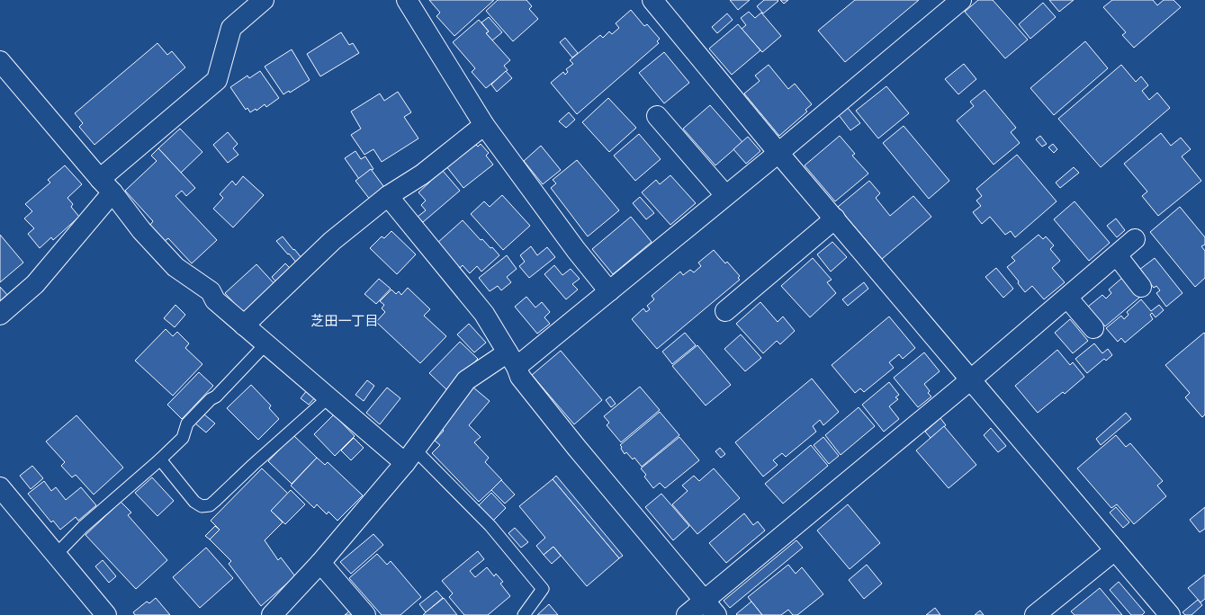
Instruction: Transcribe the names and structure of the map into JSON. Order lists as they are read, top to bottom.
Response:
{
  "districts": ["芝田一丁目"]
}
